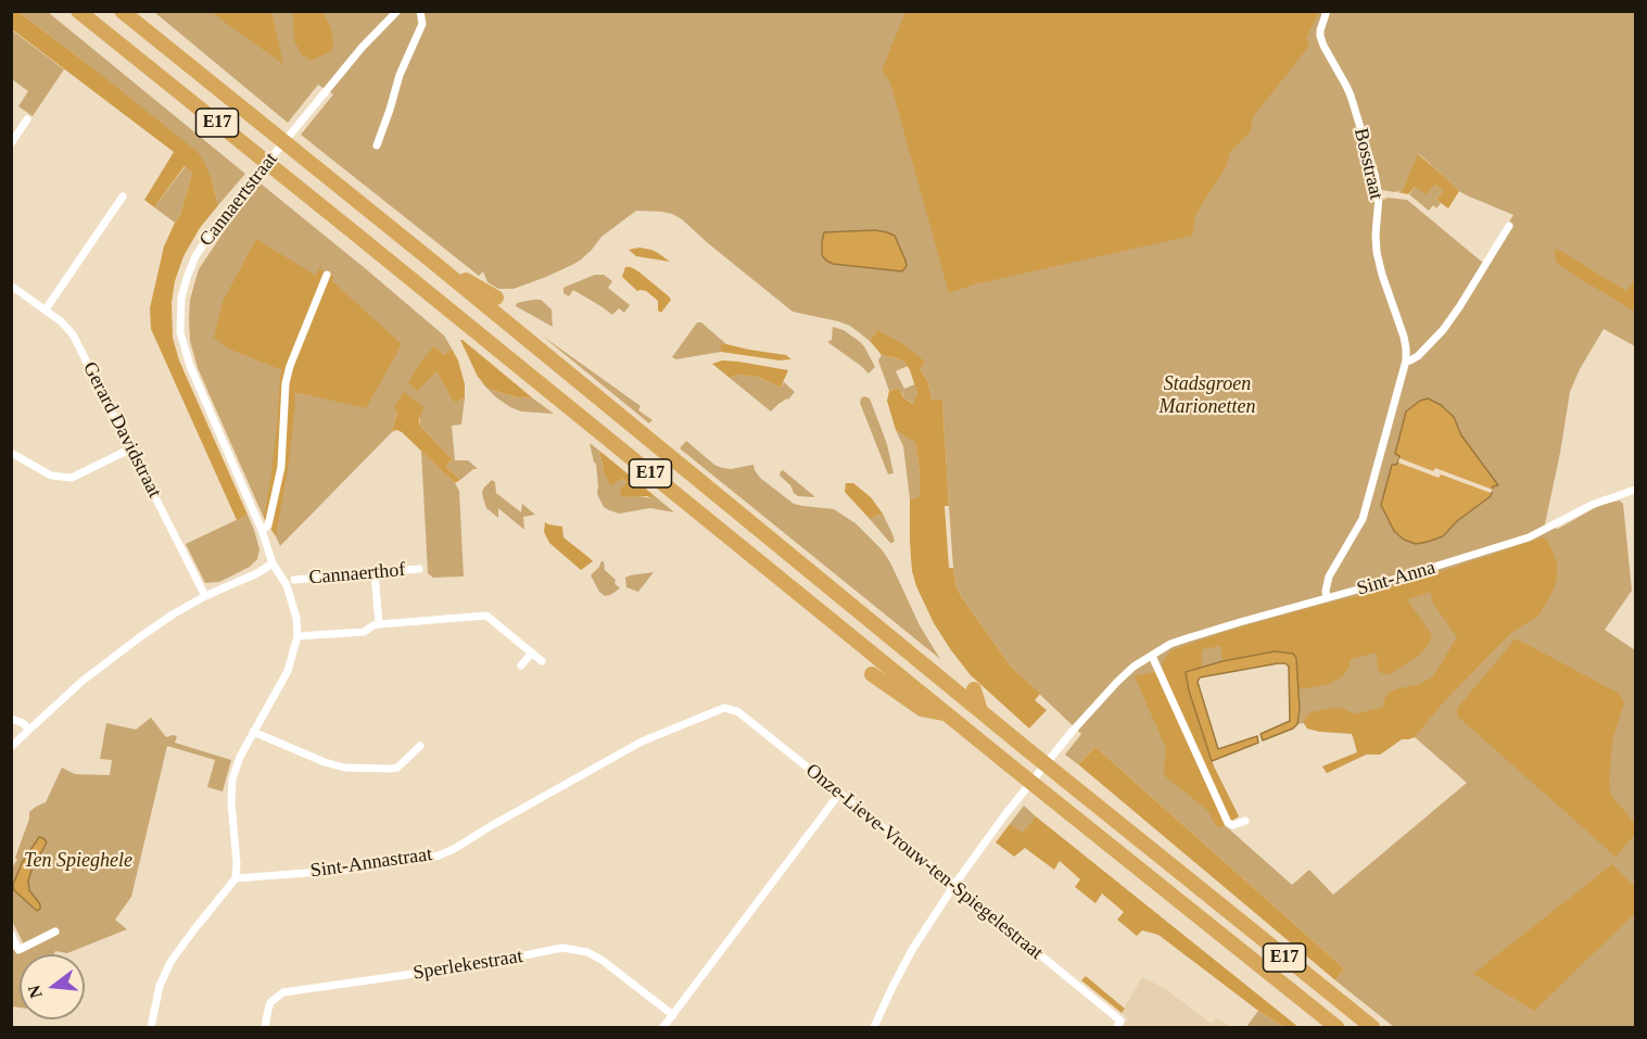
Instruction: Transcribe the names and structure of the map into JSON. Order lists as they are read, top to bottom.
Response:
{
  "streets": {
    "highway": ["E17"],
    "street": [
      "Bosstraat",
      "Cannaertstraat",
      "Gerard Davidstraat",
      "Cannaerthof",
      "Sint-Anna",
      "Onze-Lieve-Vrouw-ten-Spiegelestraat",
      "Sint-Annastraat",
      "Sperlekestraat"
    ]
  },
  "crossings": [
    ["Bosstraat", "Sint-Anna"],
    ["Cannaertstraat", "Sint-Annastraat"],
    ["Sint-Anna", "Onze-Lieve-Vrouw-ten-Spiegelestraat"],
    ["Onze-Lieve-Vrouw-ten-Spiegelestraat", "Sint-Annastraat"]
  ],
  "parks": ["Stadsgroen Marionetten", "Ten Spieghele"],
  "north": "left"
}
